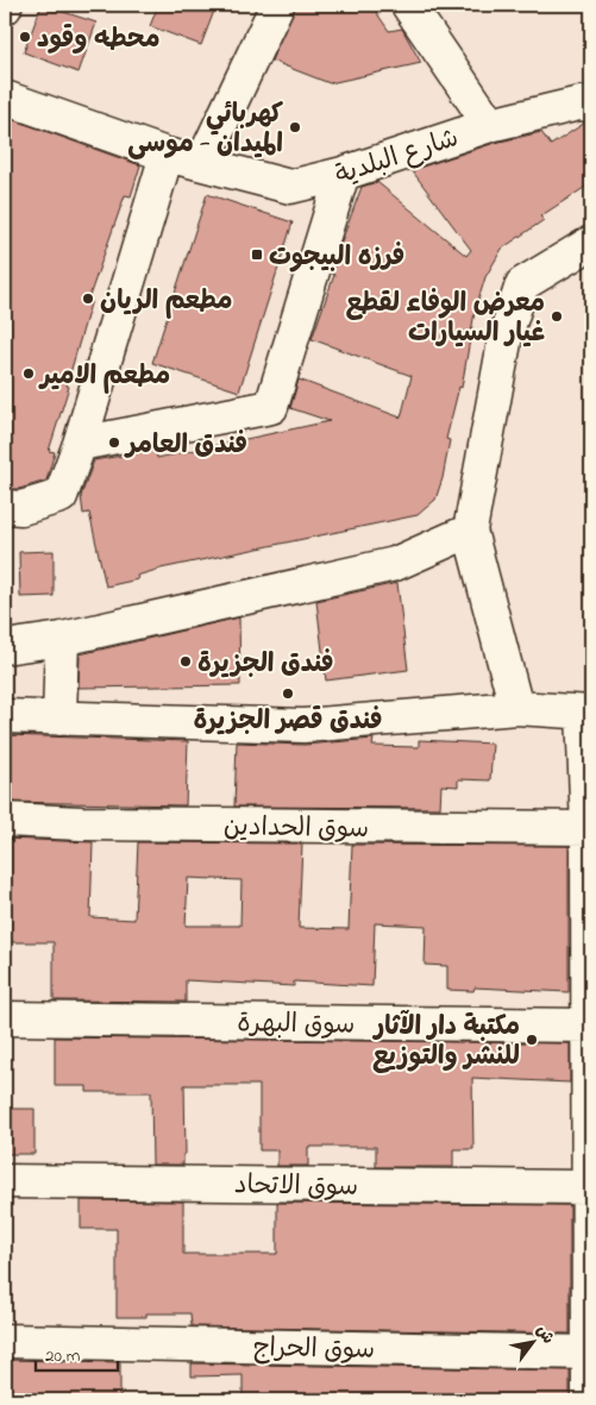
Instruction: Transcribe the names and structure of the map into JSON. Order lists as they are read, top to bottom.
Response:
{
  "streets": {
    "street": [
      "شارع البلدية",
      "سوق الحدادين",
      "سوق البهرة",
      "سوق الاتحاد",
      "سوق الحراج"
    ]
  },
  "places": {
    "other": [
      "محطه وقود",
      "كهربائي الميدان - موسى",
      "مطعم الريان",
      "معرض الوفاء لقطع غيار السيارات",
      "مطعم الامير",
      "فندق العامر",
      "فندق الجزيرة",
      "فندق قصر الجزيرة",
      "مكتبة دار الآثار للنشر والتوزيع"
    ],
    "transit": ["فرزه البيجوت"]
  },
  "scale_bar": "20 m",
  "north": "top right"
}
